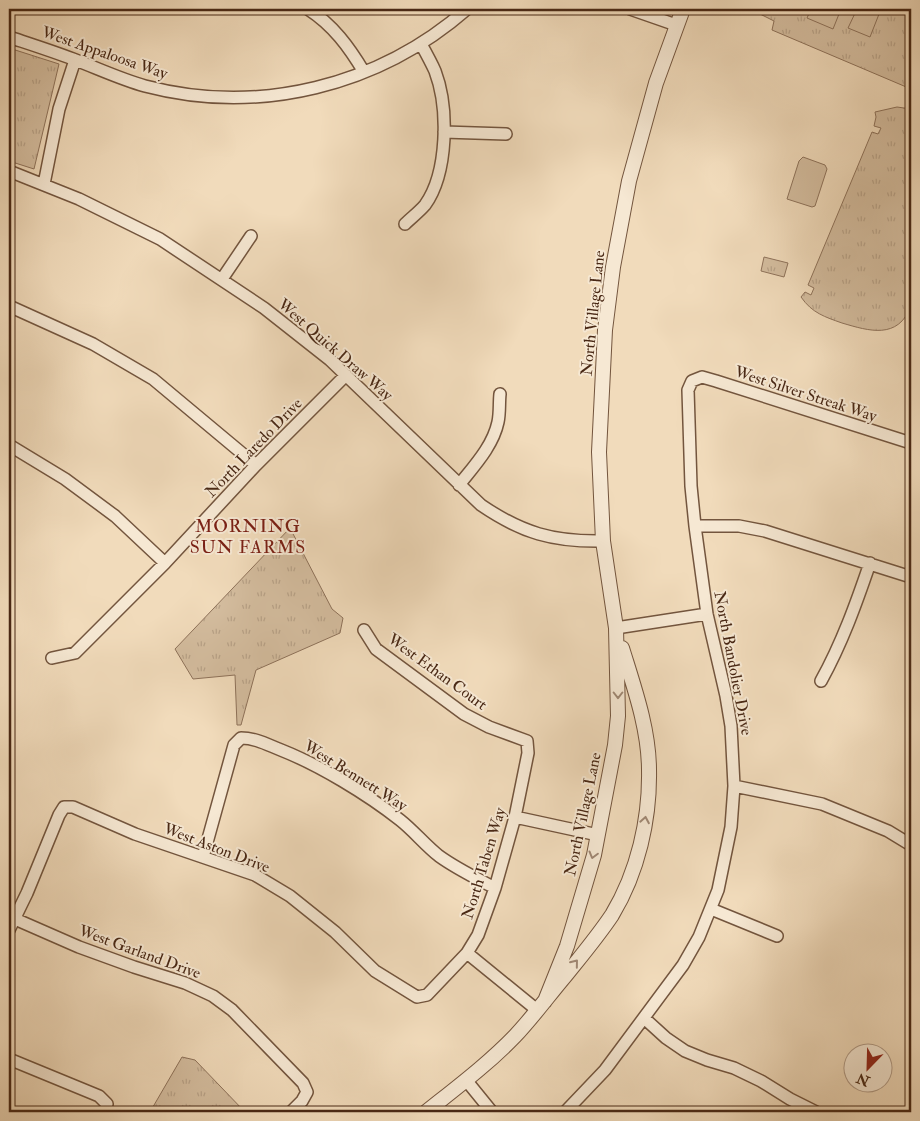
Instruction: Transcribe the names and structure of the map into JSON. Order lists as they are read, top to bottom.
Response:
{
  "streets": {
    "street": [
      "West Appaloosa Way",
      "North Village Lane",
      "West Quick Draw Way",
      "West Silver Streak Way",
      "North Laredo Drive",
      "North Bandolier Drive",
      "West Ethan Court",
      "West Bennett Way",
      "West Aston Drive",
      "North Taben Way",
      "West Garland Drive"
    ]
  },
  "crossings": [
    ["North Village Lane", "West Quick Draw Way"],
    ["West Quick Draw Way", "North Laredo Drive"],
    ["West Silver Streak Way", "North Bandolier Drive"],
    ["West Ethan Court", "North Taben Way"],
    ["West Bennett Way", "West Aston Drive"],
    ["West Bennett Way", "North Taben Way"],
    ["West Aston Drive", "North Taben Way"],
    ["West Aston Drive", "West Garland Drive"]
  ],
  "districts": ["MORNING SUN FARMS"],
  "north": "bottom left"
}
